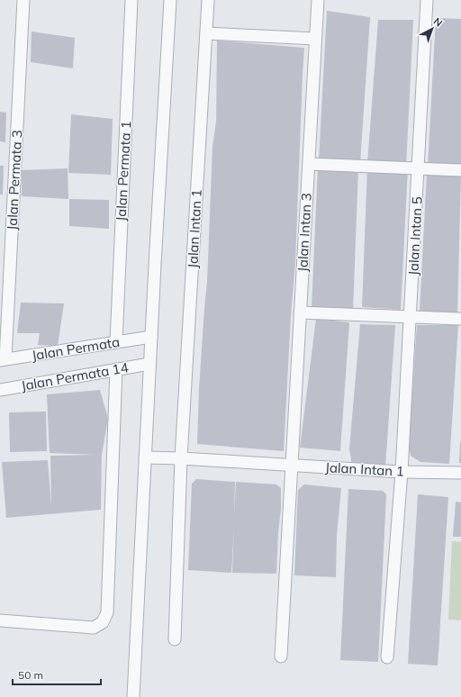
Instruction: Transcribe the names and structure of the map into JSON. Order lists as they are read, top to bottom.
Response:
{
  "streets": {
    "street": [
      "Jalan Permata 1",
      "Jalan Permata 3",
      "Jalan Intan 1",
      "Jalan Intan 3",
      "Jalan Intan 5",
      "Jalan Permata",
      "Jalan Permata 14"
    ]
  },
  "crossings": [
    ["Jalan Permata 1", "Jalan Permata"],
    ["Jalan Permata 3", "Jalan Permata"],
    ["Jalan Intan 1", "Jalan Intan 3"],
    ["Jalan Intan 1", "Jalan Intan 5"]
  ],
  "scale_bar": "50 m",
  "north": "top right"
}
